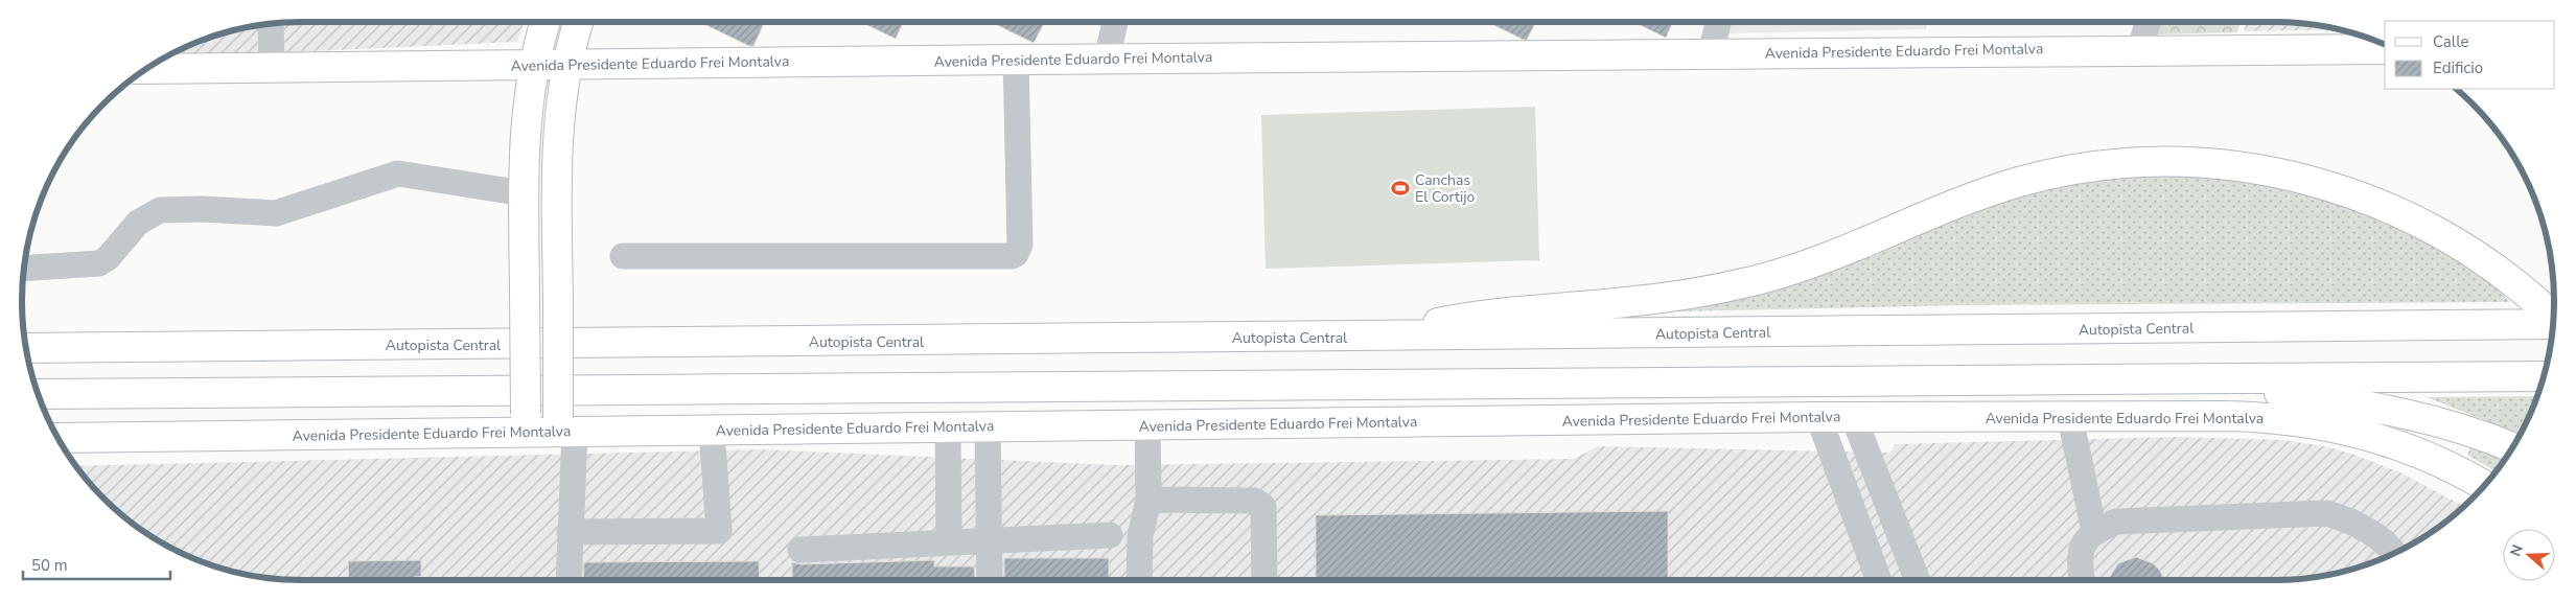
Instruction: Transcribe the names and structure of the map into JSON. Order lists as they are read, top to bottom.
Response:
{
  "streets": {
    "main road": ["Avenida Presidente Eduardo Frei Montalva", "Autopista Central"]
  },
  "places": {
    "sports": ["Canchas El Cortijo"]
  },
  "legend": ["Calle", "Edificio"],
  "scale_bar": "50 m",
  "north": "left"
}
